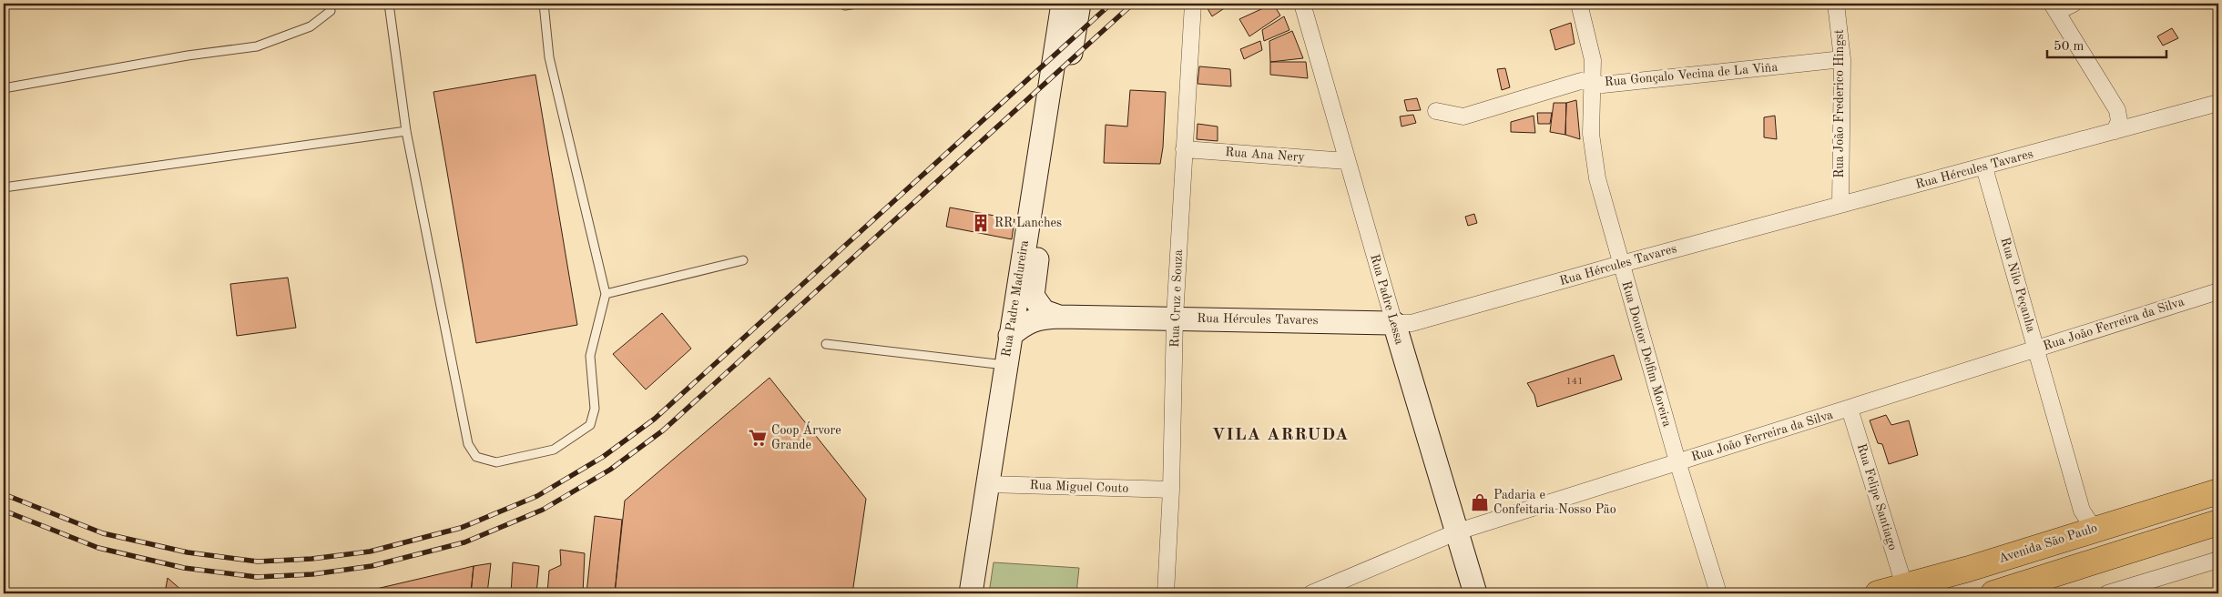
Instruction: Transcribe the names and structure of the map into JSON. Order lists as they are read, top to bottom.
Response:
{
  "streets": {
    "main road": [
      "Rua Hércules Tavares",
      "Rua Padre Madureira",
      "Rua Padre Lessa",
      "Avenida São Paulo"
    ],
    "street": [
      "Rua Gonçalo Vecina de La Viña",
      "Rua João Frederico Hingst",
      "Rua Ana Nery",
      "Rua Nilo Peçanha",
      "Rua Cruz e Souza",
      "Rua João Ferreira da Silva",
      "Rua Doutor Delfim Moreira",
      "Rua Miguel Couto",
      "Rua Felipe Santiago"
    ]
  },
  "crossings": [
    ["Rua Gonçalo Vecina de La Viña", "Rua João Frederico Hingst"],
    ["Rua Gonçalo Vecina de La Viña", "Rua Doutor Delfim Moreira"],
    ["Rua João Frederico Hingst", "Rua Hércules Tavares"],
    ["Rua Ana Nery", "Rua Cruz e Souza"],
    ["Rua Ana Nery", "Rua Padre Lessa"],
    ["Rua Hércules Tavares", "Rua Nilo Peçanha"],
    ["Rua Hércules Tavares", "Rua Padre Madureira"],
    ["Rua Hércules Tavares", "Rua Cruz e Souza"],
    ["Rua Hércules Tavares", "Rua Padre Lessa"],
    ["Rua Hércules Tavares", "Rua Doutor Delfim Moreira"],
    ["Rua Nilo Peçanha", "Rua João Ferreira da Silva"],
    ["Rua Nilo Peçanha", "Avenida São Paulo"],
    ["Rua Padre Madureira", "Rua Miguel Couto"],
    ["Rua Cruz e Souza", "Rua Miguel Couto"],
    ["Rua Padre Lessa", "Rua João Ferreira da Silva"],
    ["Rua João Ferreira da Silva", "Rua Doutor Delfim Moreira"],
    ["Rua João Ferreira da Silva", "Rua Felipe Santiago"],
    ["Rua Felipe Santiago", "Avenida São Paulo"]
  ],
  "districts": ["VILA ARRUDA"],
  "places": {
    "building": ["RR Lanches"],
    "supermarket": ["Coop Árvore Grande"],
    "shop": ["Padaria e Confeitaria Nosso Pão"]
  },
  "house_numbers": ["141"],
  "scale_bar": "50 m"
}
